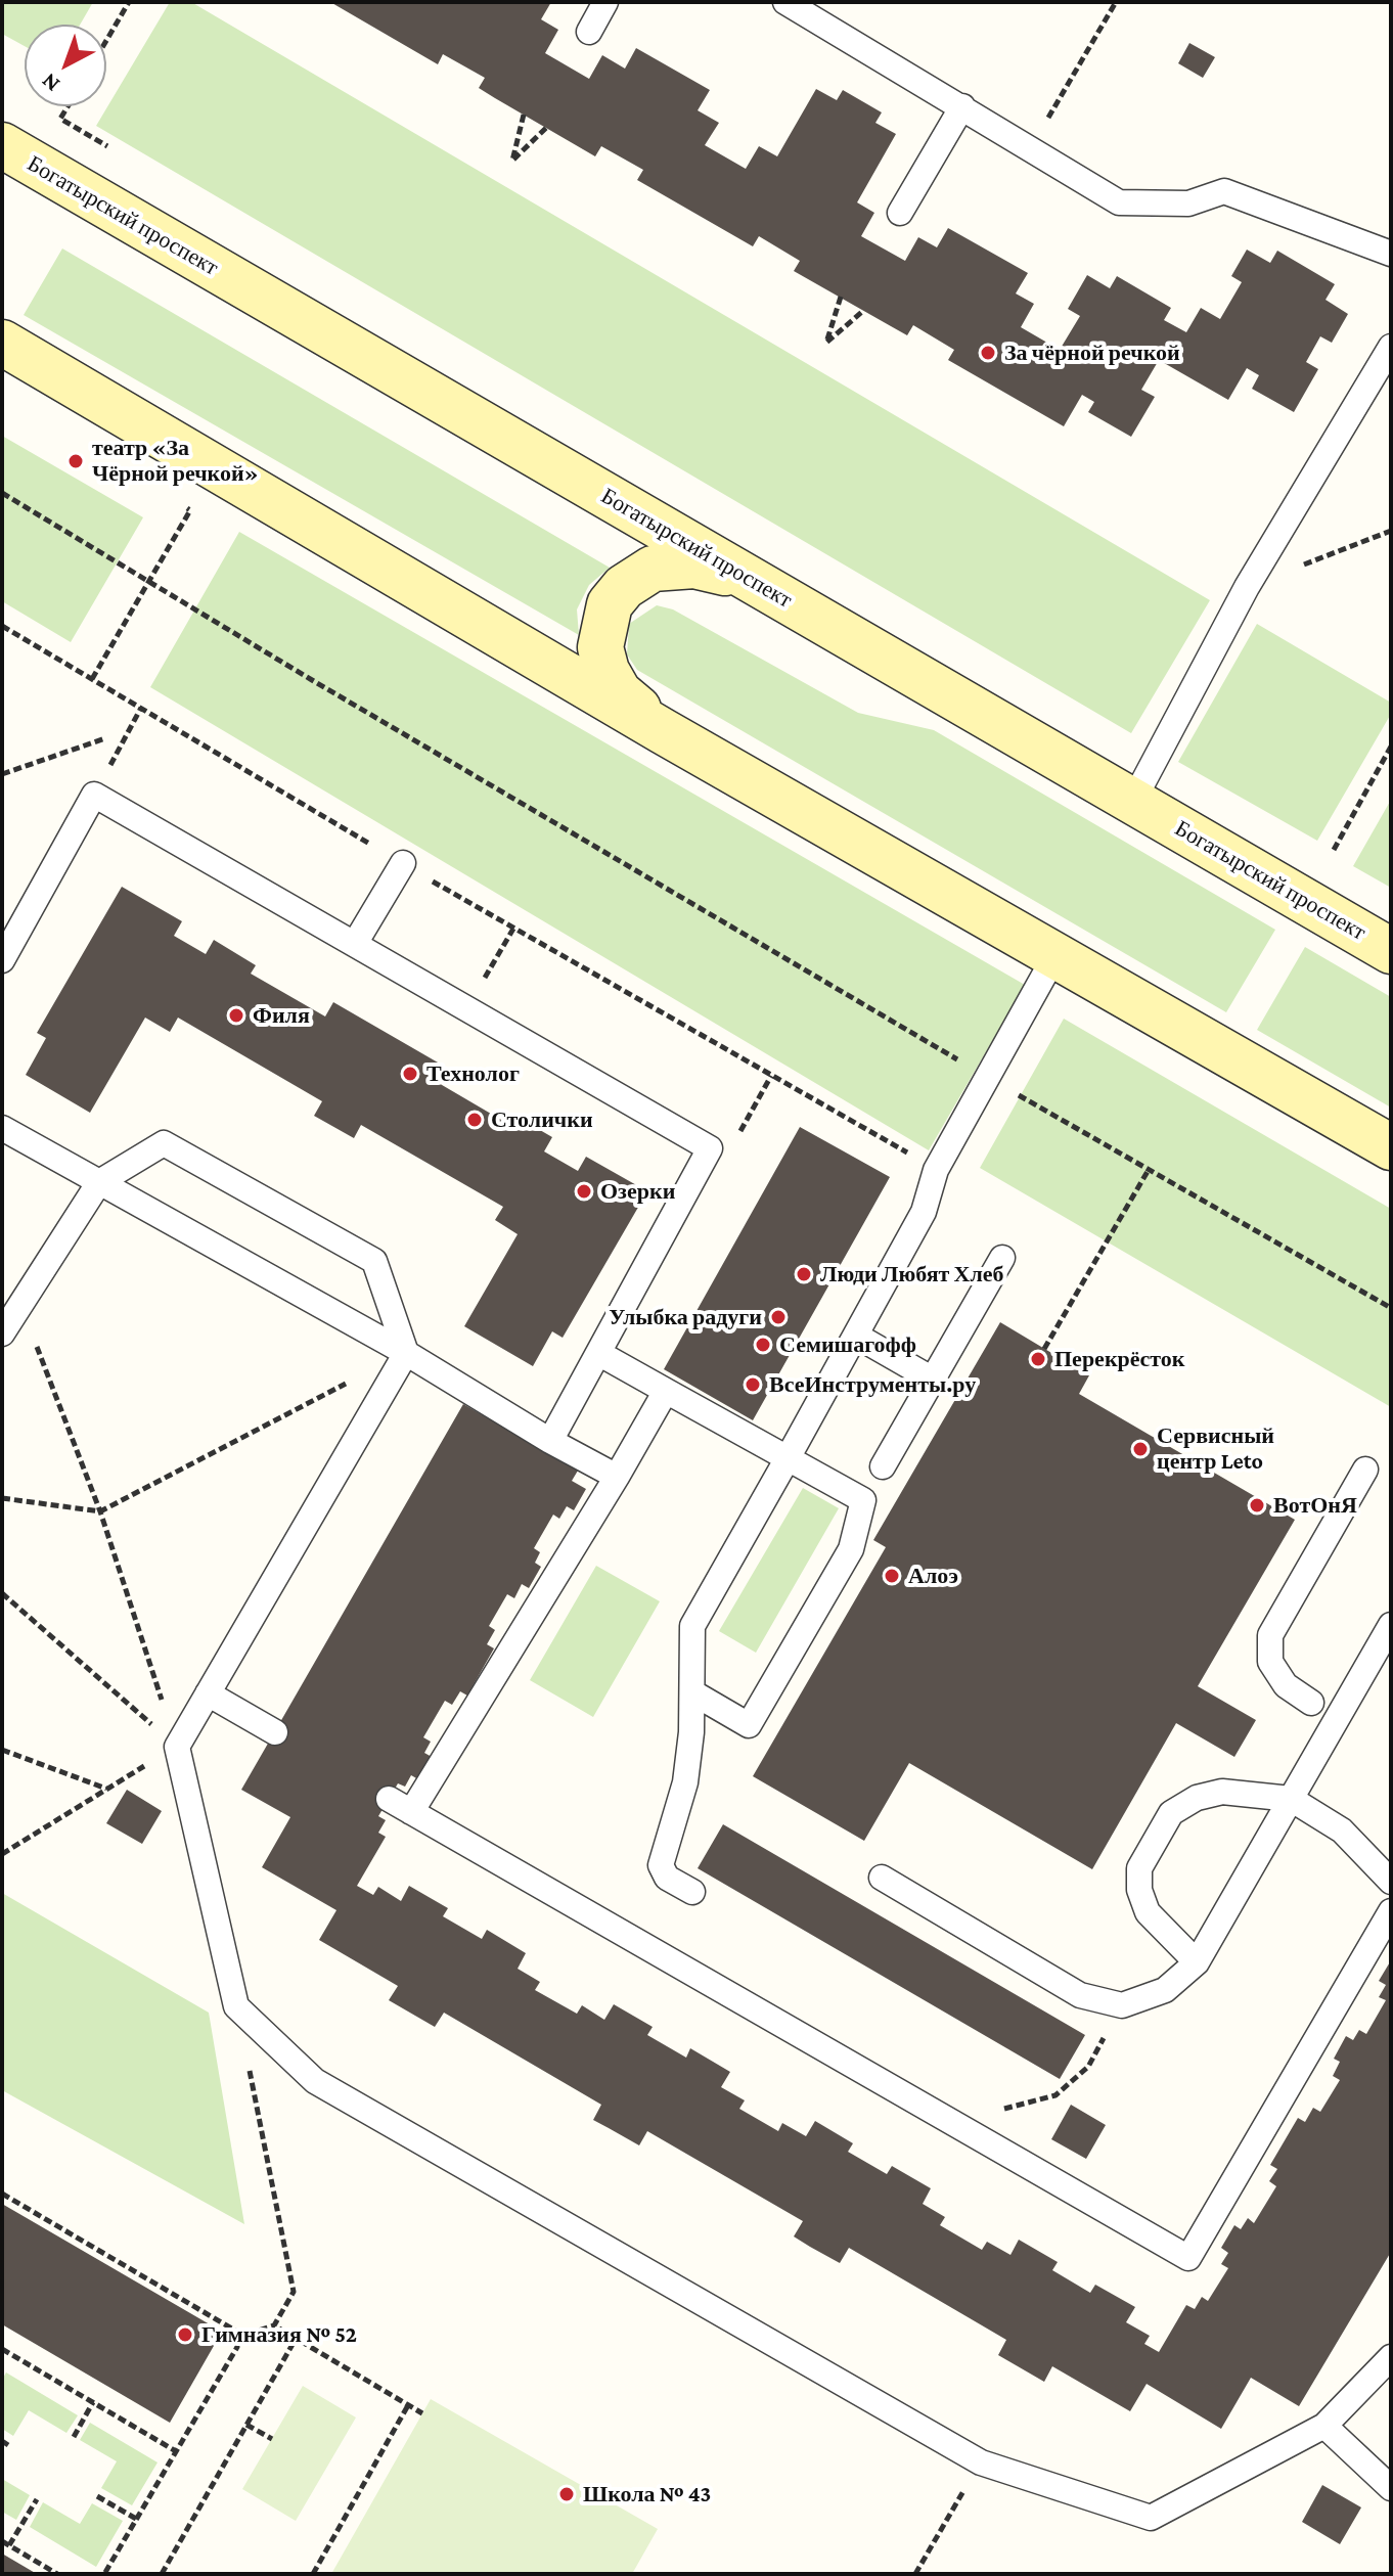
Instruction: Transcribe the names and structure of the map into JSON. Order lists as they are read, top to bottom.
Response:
{
  "streets": {
    "main road": ["Богатырский проспект"]
  },
  "places": [
    "За чёрной речкой",
    "театр «За Чёрной речкой»",
    "Филя",
    "Технолог",
    "Столички",
    "Озерки",
    "Люди Любят Хлеб",
    "Улыбка радуги",
    "Семишагофф",
    "Перекрёсток",
    "ВсеИнструменты.ру",
    "Сервисный центр Leto",
    "ВотОнЯ",
    "Алоэ",
    "Гимназия № 52",
    "Школа № 43"
  ],
  "north": "bottom left"
}
